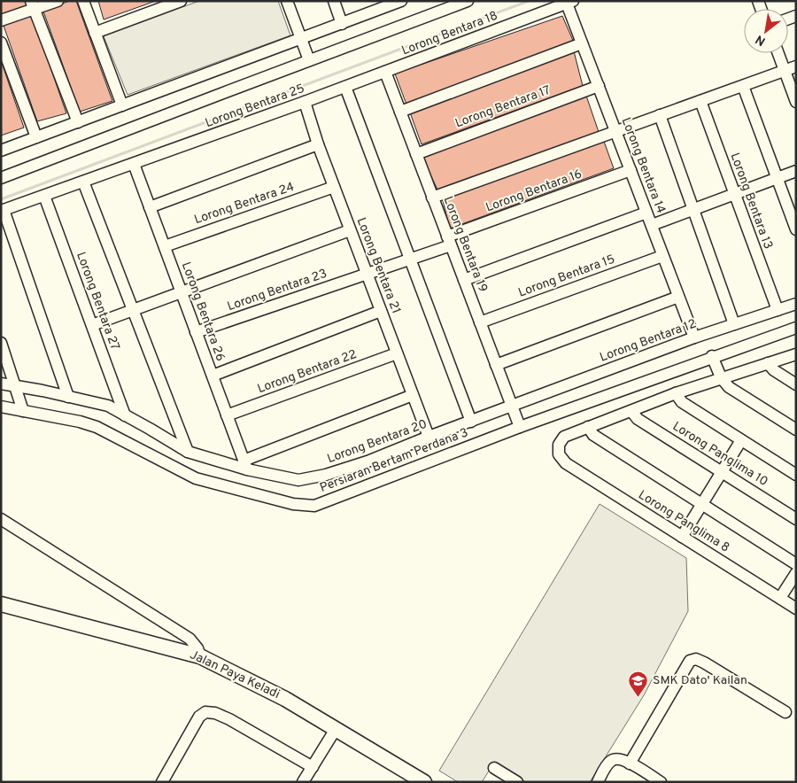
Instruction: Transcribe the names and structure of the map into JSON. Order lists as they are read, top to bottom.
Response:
{
  "streets": {
    "main road": ["Jalan Paya Keladi"],
    "street": [
      "Lorong Bentara 18",
      "Lorong Bentara 25",
      "Lorong Bentara 17",
      "Lorong Bentara 14",
      "Lorong Bentara 16",
      "Lorong Bentara 13",
      "Lorong Bentara 24",
      "Lorong Bentara 19",
      "Lorong Bentara 21",
      "Lorong Bentara 15",
      "Lorong Bentara 23",
      "Lorong Bentara 27",
      "Lorong Bentara 26",
      "Lorong Bentara 12",
      "Lorong Bentara 22",
      "Lorong Bentara 20",
      "Lorong Panglima 10",
      "Persiaran Bertam Perdana 3",
      "Lorong Panglima 8"
    ]
  },
  "crossings": [
    ["Lorong Bentara 18", "Lorong Bentara 25"],
    ["Lorong Bentara 18", "Lorong Bentara 14"],
    ["Lorong Bentara 18", "Lorong Bentara 19"],
    ["Lorong Bentara 25", "Lorong Bentara 19"],
    ["Lorong Bentara 25", "Lorong Bentara 21"],
    ["Lorong Bentara 25", "Lorong Bentara 27"],
    ["Lorong Bentara 25", "Lorong Bentara 26"],
    ["Lorong Bentara 17", "Lorong Bentara 14"],
    ["Lorong Bentara 17", "Lorong Bentara 19"],
    ["Lorong Bentara 14", "Lorong Bentara 16"],
    ["Lorong Bentara 14", "Lorong Bentara 15"],
    ["Lorong Bentara 14", "Lorong Bentara 12"],
    ["Lorong Bentara 16", "Lorong Bentara 19"],
    ["Lorong Bentara 16", "Lorong Bentara 23"],
    ["Lorong Bentara 13", "Lorong Bentara 12"],
    ["Lorong Bentara 24", "Lorong Bentara 21"],
    ["Lorong Bentara 24", "Lorong Bentara 26"],
    ["Lorong Bentara 19", "Lorong Bentara 15"],
    ["Lorong Bentara 19", "Lorong Bentara 12"],
    ["Lorong Bentara 19", "Lorong Bentara 20"],
    ["Lorong Bentara 19", "Persiaran Bertam Perdana 3"],
    ["Lorong Bentara 21", "Lorong Bentara 23"],
    ["Lorong Bentara 21", "Lorong Bentara 22"],
    ["Lorong Bentara 21", "Lorong Bentara 20"],
    ["Lorong Bentara 23", "Lorong Bentara 26"],
    ["Lorong Bentara 27", "Lorong Bentara 20"],
    ["Lorong Bentara 26", "Lorong Bentara 22"],
    ["Lorong Bentara 26", "Lorong Bentara 20"],
    ["Lorong Bentara 12", "Lorong Bentara 20"]
  ],
  "places": {
    "school or university": ["SMK Dato' Kailan"]
  },
  "north": "bottom left"
}
